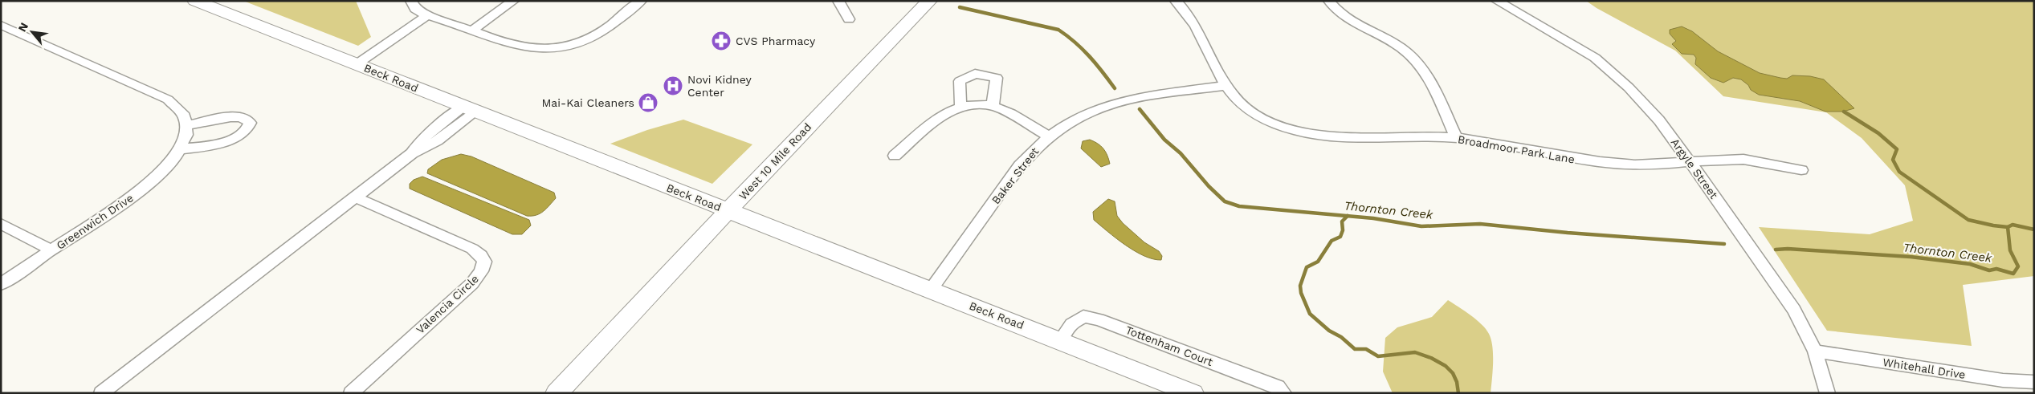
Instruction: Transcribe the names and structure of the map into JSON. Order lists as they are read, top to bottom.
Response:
{
  "streets": {
    "main road": ["Beck Road", "West 10 Mile Road"],
    "street": [
      "Broadmoor Park Lane",
      "Argyle Street",
      "Baker Street",
      "Greenwich Drive",
      "Valencia Circle",
      "Tottenham Court",
      "Whitehall Drive"
    ]
  },
  "crossings": [
    ["Beck Road", "West 10 Mile Road"],
    ["Beck Road", "Baker Street"],
    ["Beck Road", "Tottenham Court"],
    ["Broadmoor Park Lane", "Argyle Street"],
    ["Broadmoor Park Lane", "Baker Street"],
    ["Argyle Street", "Whitehall Drive"]
  ],
  "water": ["Thornton Creek"],
  "places": {
    "pharmacy": ["CVS Pharmacy"],
    "hospital": ["Novi Kidney Center"],
    "shop": ["Mai-Kai Cleaners"]
  },
  "north": "top left"
}
